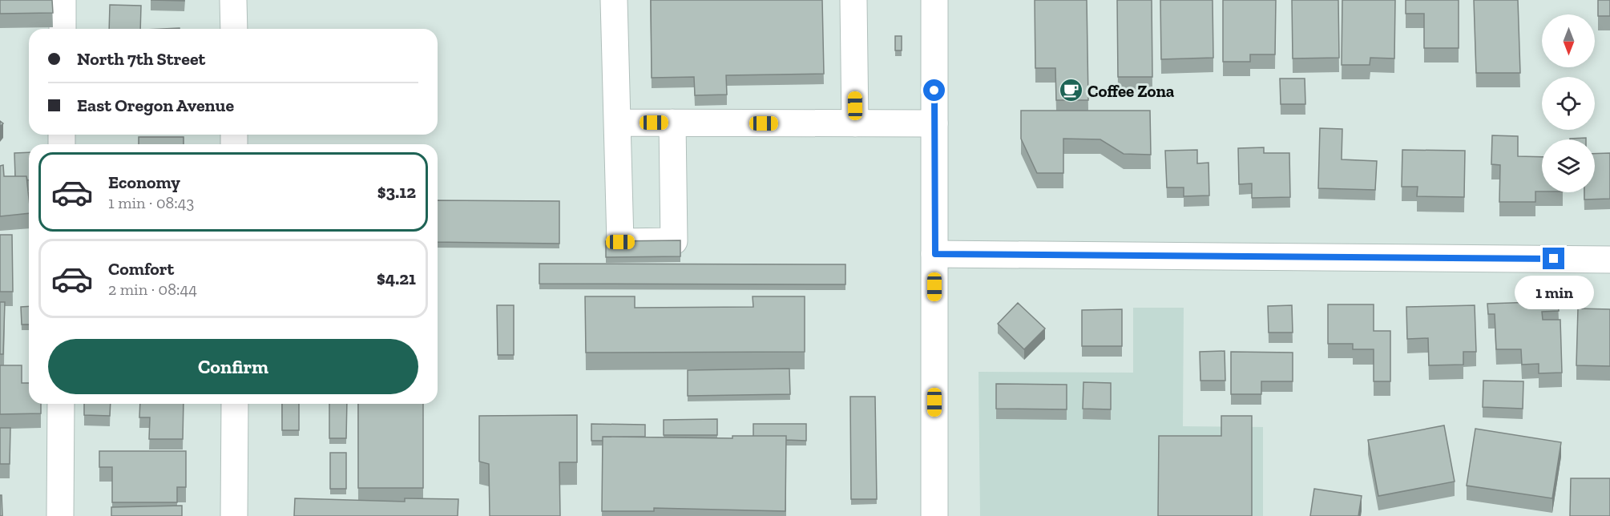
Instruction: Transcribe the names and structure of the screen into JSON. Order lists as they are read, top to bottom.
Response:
{
  "places": {
    "cafe": ["Coffee Zona"]
  },
  "north": "bottom",
  "page": {
    "banner": ["North 7th Street", "East Oregon Avenue"],
    "list": [
      {
        "name": "Economy",
        "note": "1 min · 08:43",
        "value": "$3.12"
      },
      {
        "name": "Comfort",
        "note": "2 min · 08:44",
        "value": "$4.21"
      }
    ],
    "bubble": "1 min",
    "buttons": "Confirm"
  }
}
